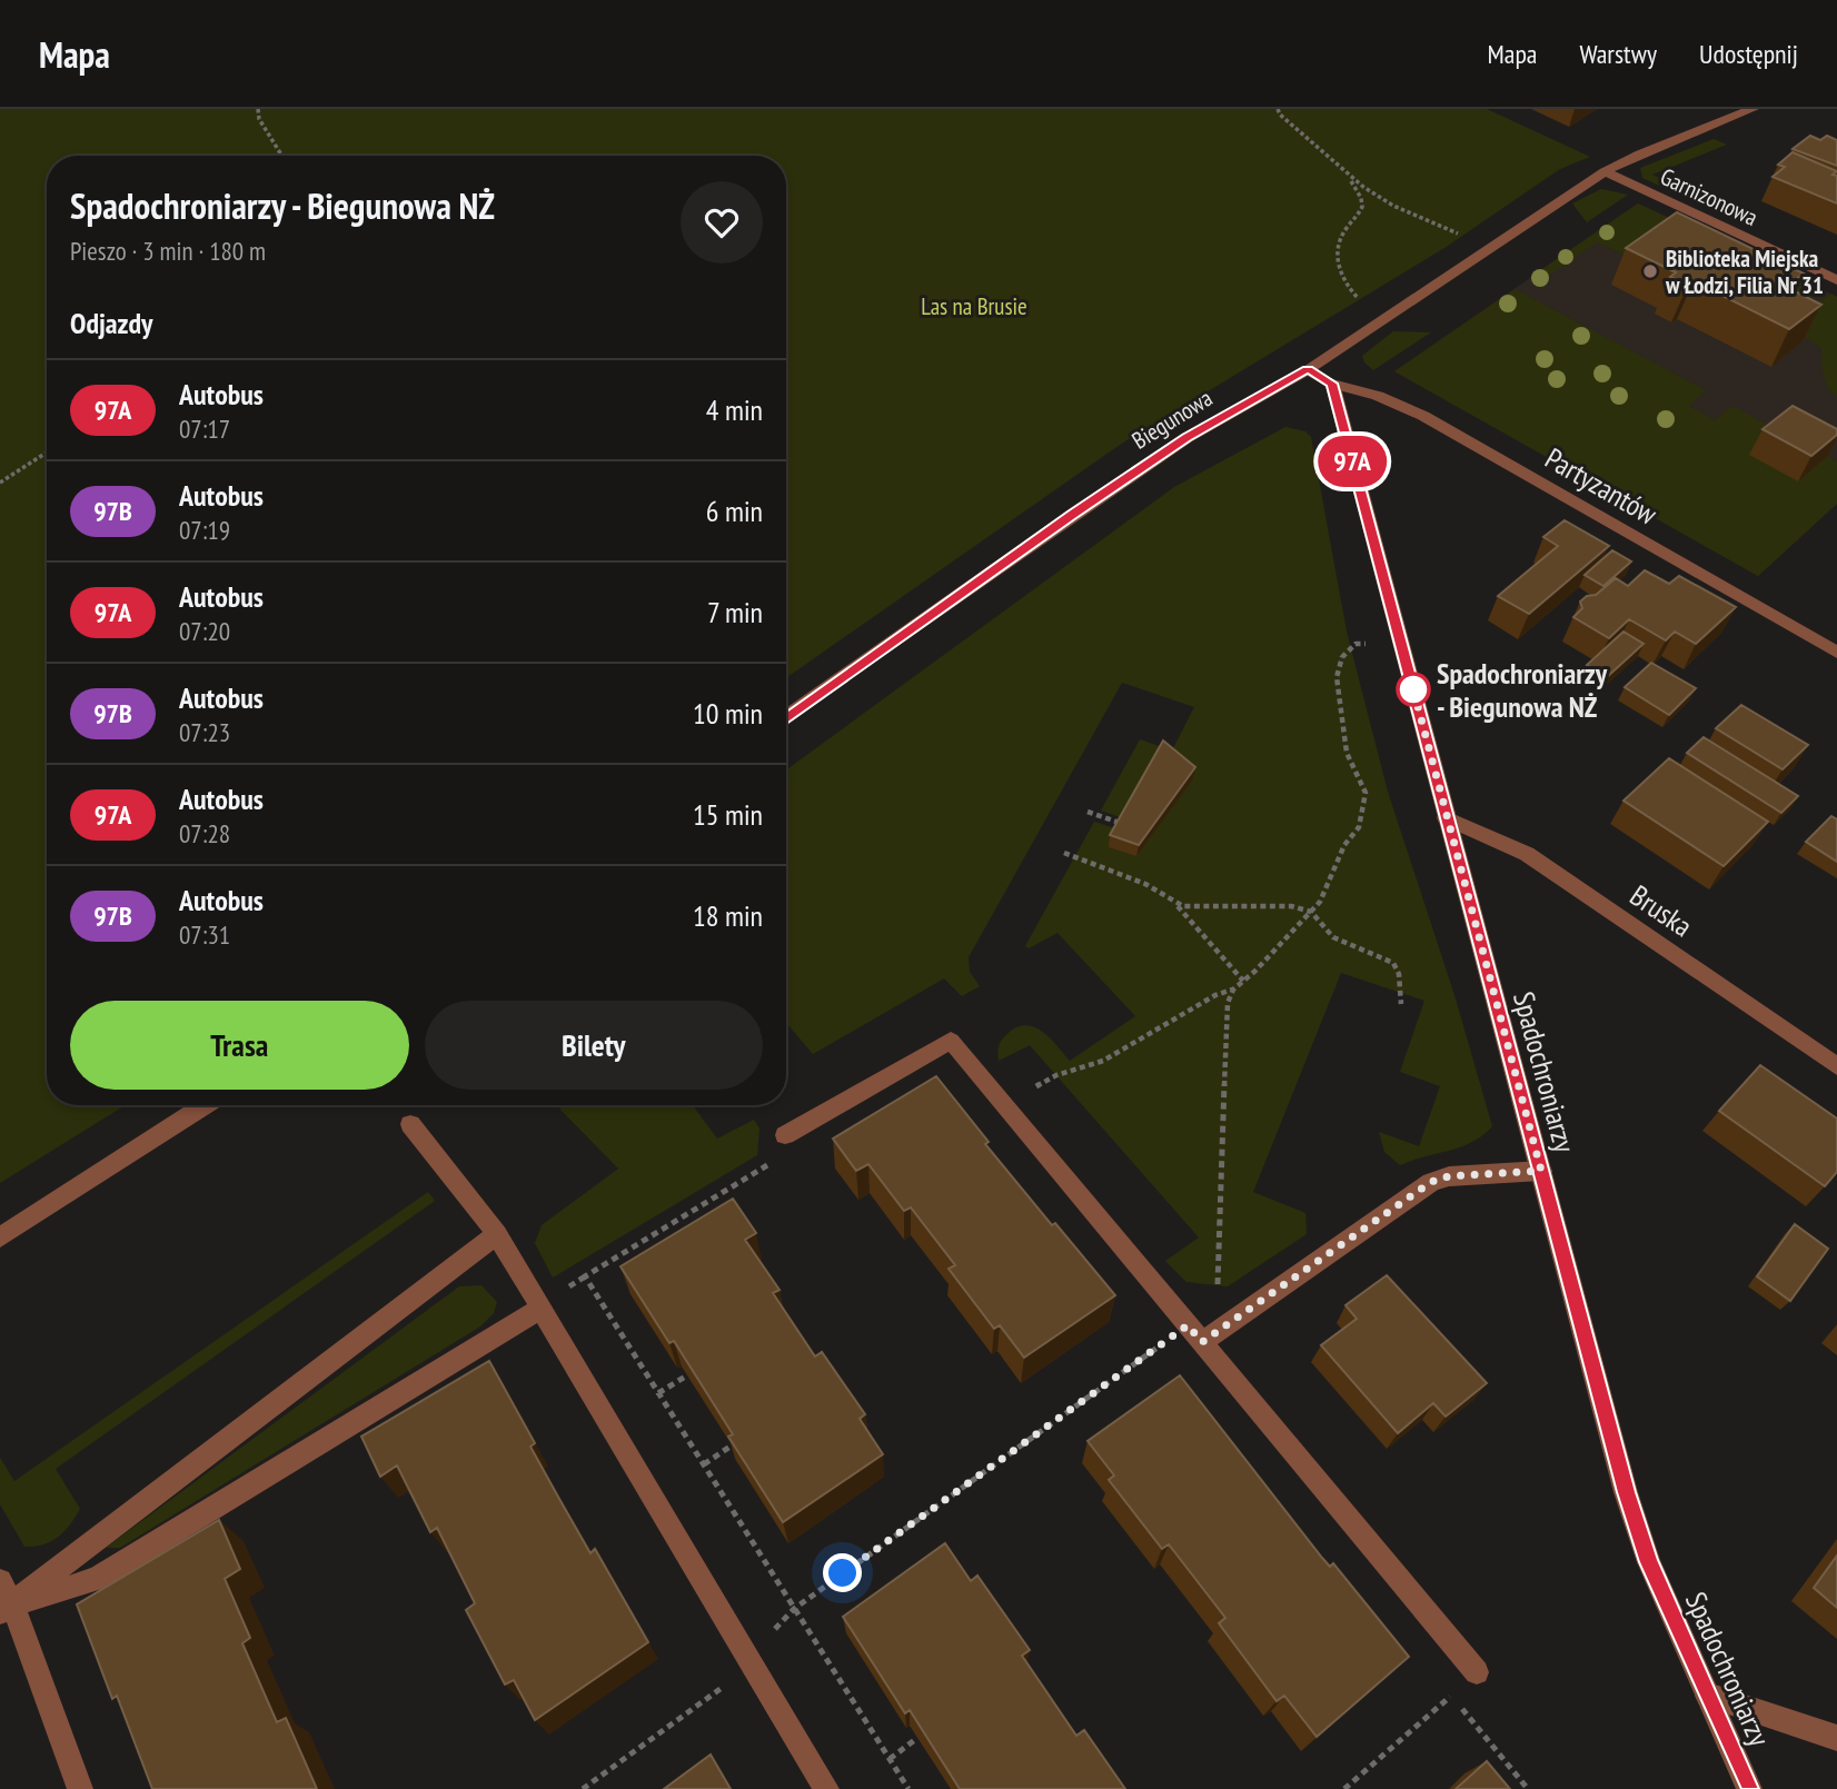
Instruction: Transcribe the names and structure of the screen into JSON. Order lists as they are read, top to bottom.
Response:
{
  "streets": {
    "street": [
      "Garnizonowa",
      "Biegunowa",
      "Partyzantów",
      "Bruska",
      "Spadochroniarzy"
    ]
  },
  "crossings": [
    ["Garnizonowa", "Biegunowa"],
    ["Partyzantów", "Spadochroniarzy"],
    ["Bruska", "Spadochroniarzy"]
  ],
  "parks": ["Las na Brusie"],
  "places": ["Biblioteka Miejska w Łodzi, Filia Nr 31", "Spadochroniarzy - Biegunowa NŻ"],
  "lines": ["bus line 97A"],
  "page": {
    "header": "Mapa",
    "nav": ["Mapa", "Warstwy", "Udostępnij"],
    "on_map": "97A",
    "heading": [
      ["Spadochroniarzy - Biegunowa NŻ", "Pieszo · 3 min · 180 m"],
      "Odjazdy"
    ],
    "list": [
      {
        "mark": "97A",
        "name": "Autobus",
        "note": "07:17",
        "value": "4 min"
      },
      {
        "mark": "97B",
        "name": "Autobus",
        "note": "07:19",
        "value": "6 min"
      },
      {
        "mark": "97A",
        "name": "Autobus",
        "note": "07:20",
        "value": "7 min"
      },
      {
        "mark": "97B",
        "name": "Autobus",
        "note": "07:23",
        "value": "10 min"
      },
      {
        "mark": "97A",
        "name": "Autobus",
        "note": "07:28",
        "value": "15 min"
      },
      {
        "mark": "97B",
        "name": "Autobus",
        "note": "07:31",
        "value": "18 min"
      }
    ],
    "buttons": ["Trasa", "Bilety"]
  }
}
